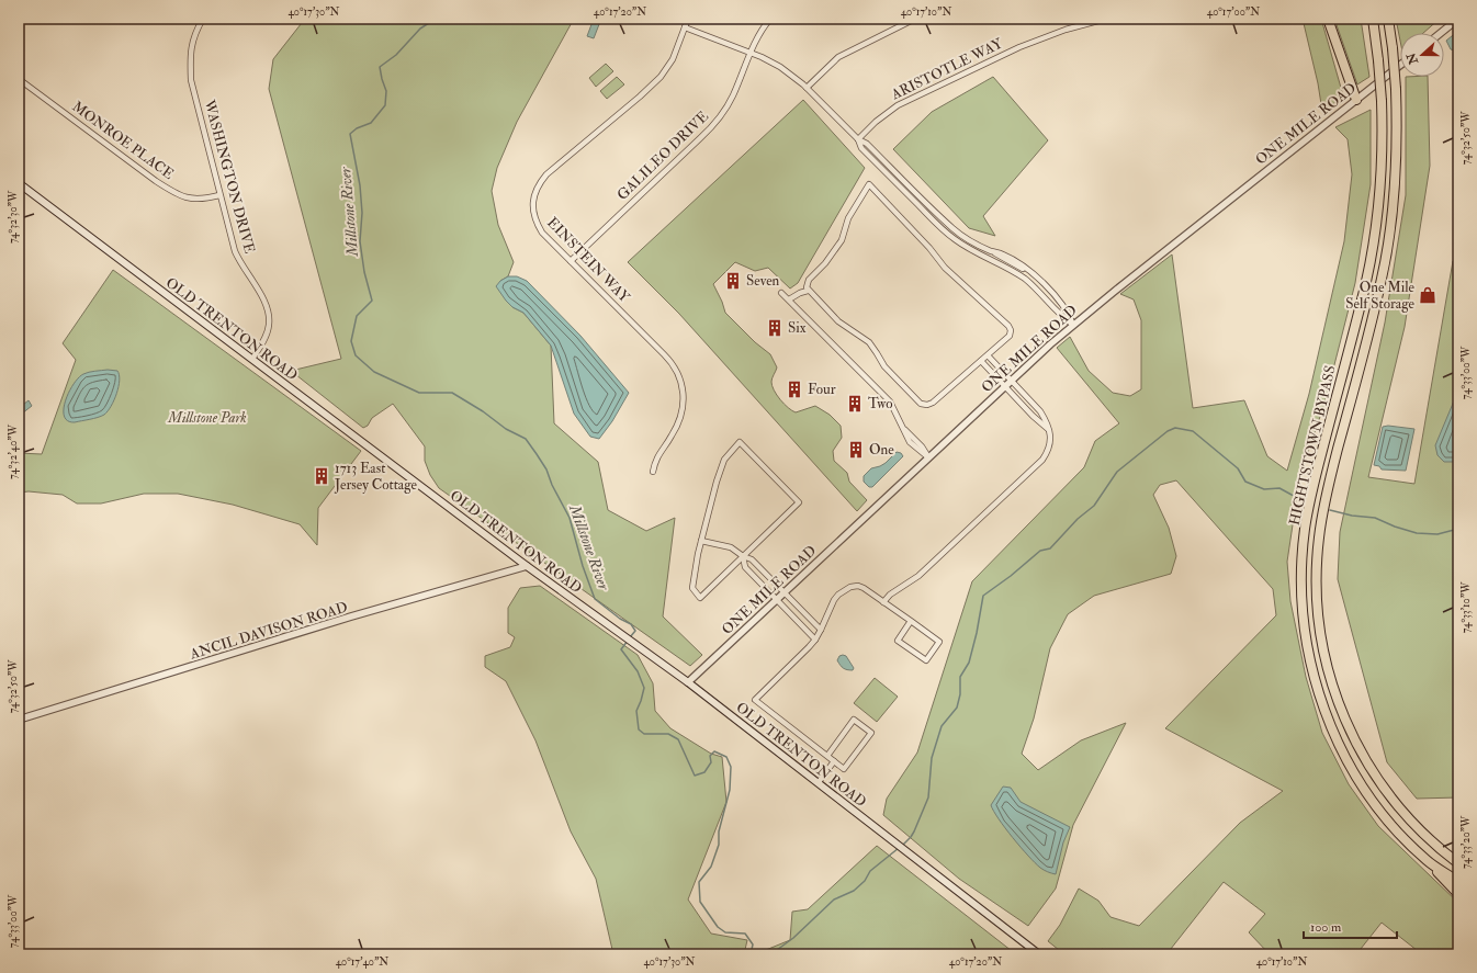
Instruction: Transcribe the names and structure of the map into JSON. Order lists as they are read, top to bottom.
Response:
{
  "streets": {
    "highway": ["HIGHTSTOWN BYPASS"],
    "main road": ["OLD TRENTON ROAD"],
    "street": [
      "ARISTOTLE WAY",
      "ONE MILE ROAD",
      "MONROE PLACE",
      "GALILEO DRIVE",
      "WASHINGTON DRIVE",
      "EINSTEIN WAY",
      "ANCIL DAVISON ROAD"
    ]
  },
  "crossings": [
    ["ONE MILE ROAD", "OLD TRENTON ROAD"],
    ["MONROE PLACE", "WASHINGTON DRIVE"],
    ["GALILEO DRIVE", "EINSTEIN WAY"],
    ["WASHINGTON DRIVE", "OLD TRENTON ROAD"],
    ["OLD TRENTON ROAD", "ANCIL DAVISON ROAD"]
  ],
  "water": ["Millstone River"],
  "parks": ["Millstone Park"],
  "places": {
    "building": [
      "Seven",
      "Six",
      "Four",
      "Two",
      "One",
      "1713 East Jersey Cottage"
    ],
    "shop": ["One Mile Self Storage"]
  },
  "scale_bar": "100 m",
  "north": "left",
  "coordinates": [
    "40°17'30\"N",
    "40°17'20\"N",
    "40°17'10\"N",
    "40°17'00\"N",
    "74°32'50\"W",
    "74°32'30\"W",
    "74°33'00\"W",
    "74°32'40\"W",
    "74°33'10\"W",
    "74°33'20\"W",
    "40°17'40\"N"
  ]
}
